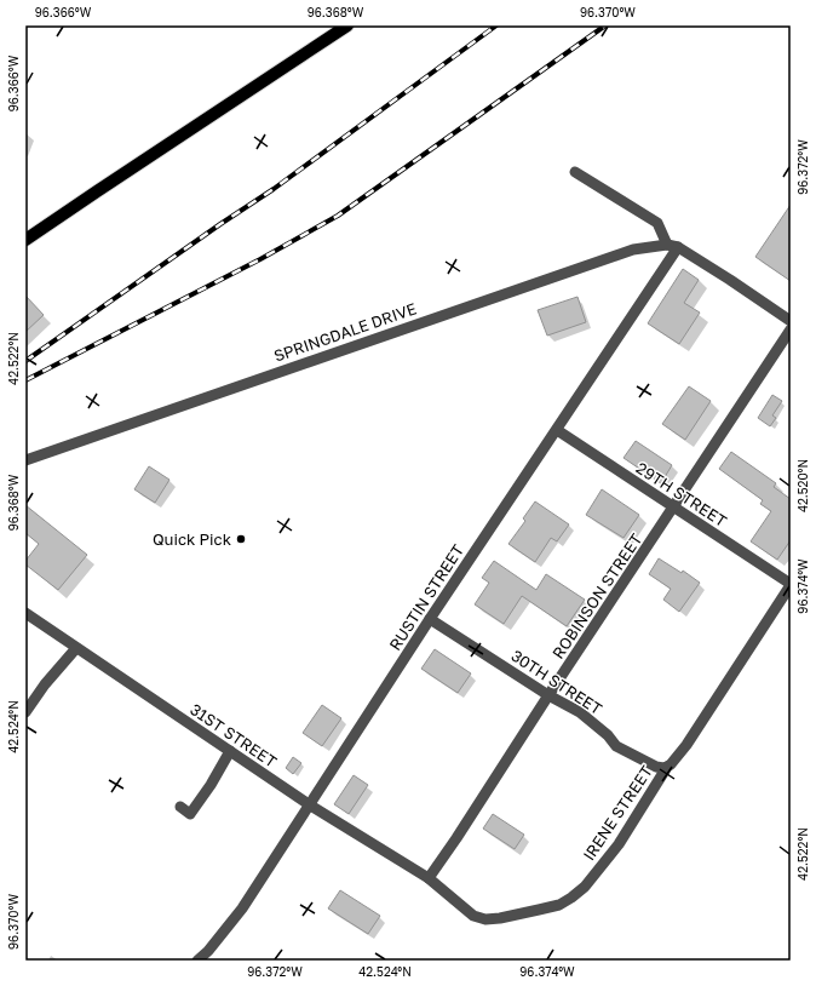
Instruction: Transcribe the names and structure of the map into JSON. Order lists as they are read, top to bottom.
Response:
{
  "streets": {
    "street": [
      "SPRINGDALE DRIVE",
      "29TH STREET",
      "ROBINSON STREET",
      "RUSTIN STREET",
      "30TH STREET",
      "31ST STREET",
      "IRENE STREET"
    ]
  },
  "crossings": [
    ["SPRINGDALE DRIVE", "RUSTIN STREET"],
    ["29TH STREET", "ROBINSON STREET"],
    ["29TH STREET", "RUSTIN STREET"],
    ["29TH STREET", "IRENE STREET"],
    ["ROBINSON STREET", "30TH STREET"],
    ["ROBINSON STREET", "31ST STREET"],
    ["ROBINSON STREET", "IRENE STREET"],
    ["RUSTIN STREET", "30TH STREET"],
    ["RUSTIN STREET", "31ST STREET"],
    ["30TH STREET", "IRENE STREET"],
    ["31ST STREET", "IRENE STREET"]
  ],
  "places": ["Quick Pick"],
  "coordinates": [
    "96.366°W",
    "96.368°W",
    "96.370°W",
    "96.372°W",
    "42.522°N",
    "42.520°N",
    "96.374°W",
    "42.524°N"
  ]
}
